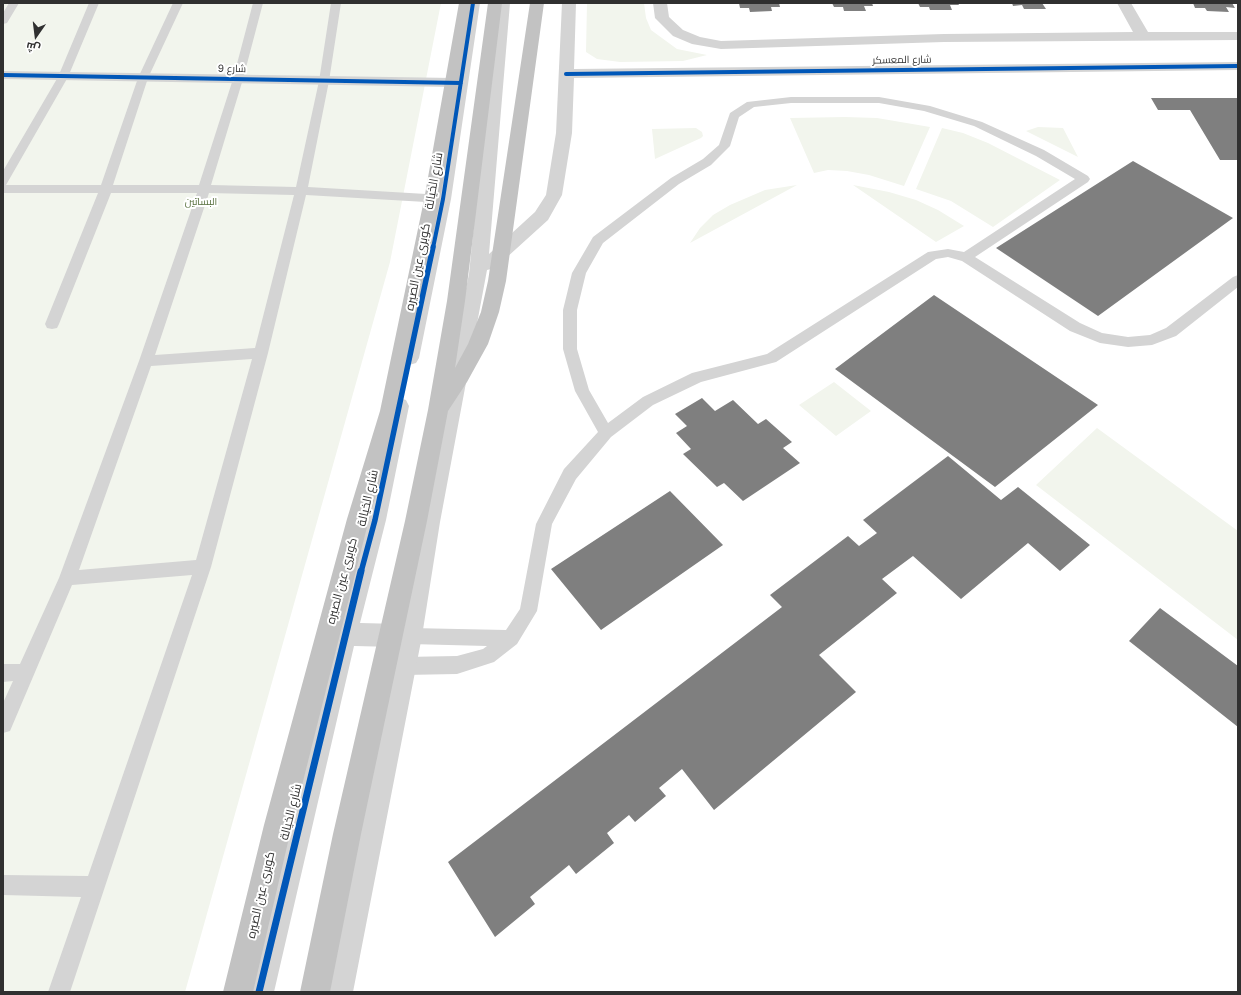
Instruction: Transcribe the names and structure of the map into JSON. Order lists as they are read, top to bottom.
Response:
{
  "streets": {
    "highway": ["كوبرى عين الصيره"],
    "street": ["شارع المعسكر", "شارع 9", "شارع الخيالة"]
  },
  "crossings": [
    ["شارع 9", "شارع الخيالة"]
  ],
  "parks": ["البساتين"],
  "north": "bottom"
}
